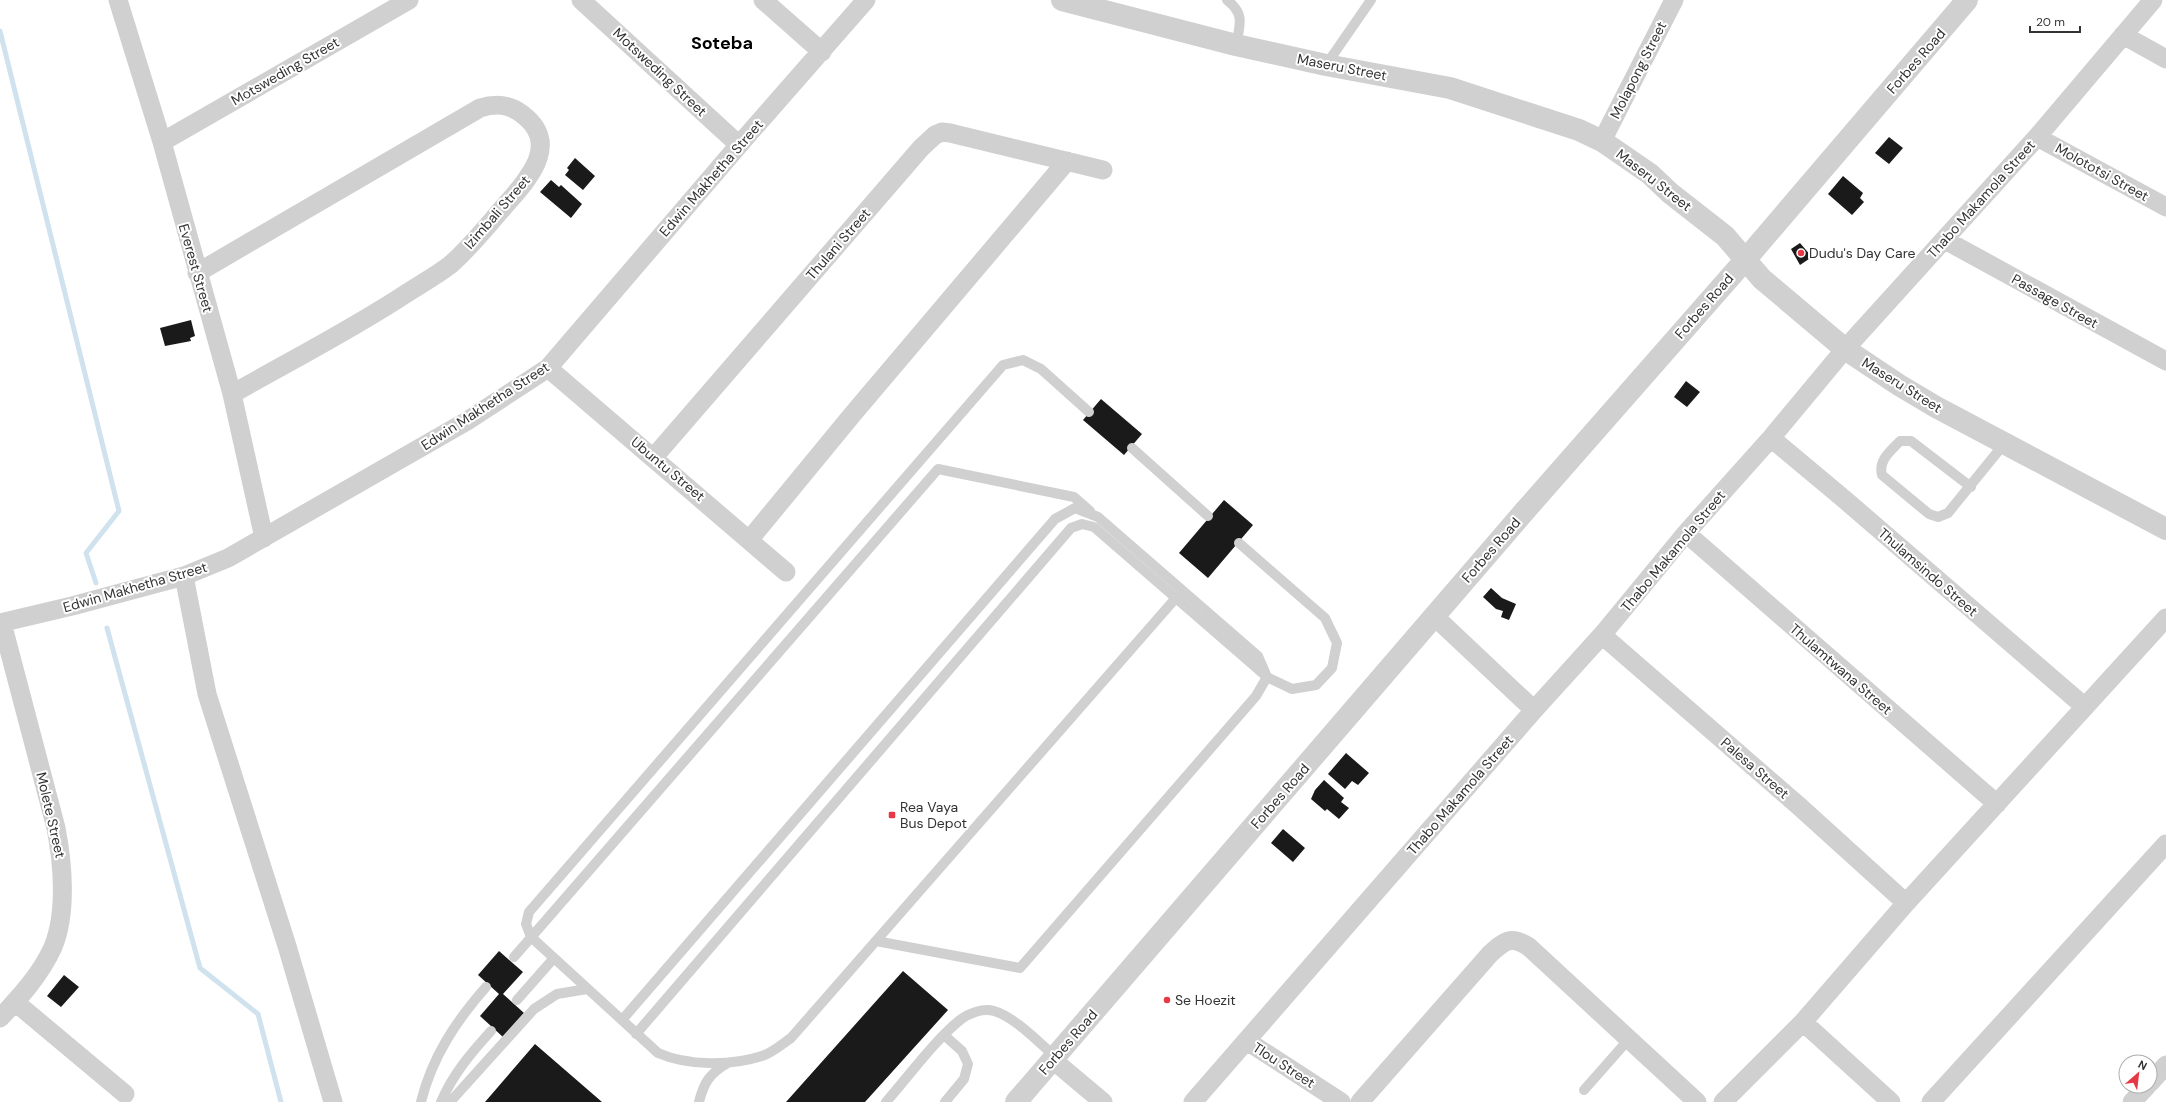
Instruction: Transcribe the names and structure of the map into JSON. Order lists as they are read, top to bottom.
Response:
{
  "streets": {
    "street": [
      "Forbes Road",
      "Maseru Street",
      "Molapong Street",
      "Motsweding Street",
      "Molototsi Street",
      "Edwin Makhetha Street",
      "Thabo Makamola Street",
      "Izimbali Street",
      "Thulani Street",
      "Everest Street",
      "Passage Street",
      "Ubuntu Street",
      "Thulamsindo Street",
      "Thulamtwana Street",
      "Palesa Street",
      "Molete Street",
      "Tlou Street"
    ]
  },
  "crossings": [
    ["Forbes Road", "Maseru Street"],
    ["Maseru Street", "Molapong Street"],
    ["Maseru Street", "Thabo Makamola Street"],
    ["Motsweding Street", "Edwin Makhetha Street"],
    ["Motsweding Street", "Everest Street"],
    ["Molototsi Street", "Thabo Makamola Street"],
    ["Edwin Makhetha Street", "Everest Street"],
    ["Edwin Makhetha Street", "Ubuntu Street"],
    ["Edwin Makhetha Street", "Molete Street"],
    ["Thabo Makamola Street", "Passage Street"],
    ["Thabo Makamola Street", "Thulamsindo Street"],
    ["Thabo Makamola Street", "Thulamtwana Street"],
    ["Thabo Makamola Street", "Palesa Street"],
    ["Thabo Makamola Street", "Tlou Street"],
    ["Izimbali Street", "Everest Street"],
    ["Thulani Street", "Ubuntu Street"]
  ],
  "districts": ["Soteba"],
  "places": {
    "other": ["Dudu's Day Care", "Se Hoezit"],
    "transit": ["Rea Vaya Bus Depot"]
  },
  "scale_bar": "20 m",
  "north": "top right"
}
